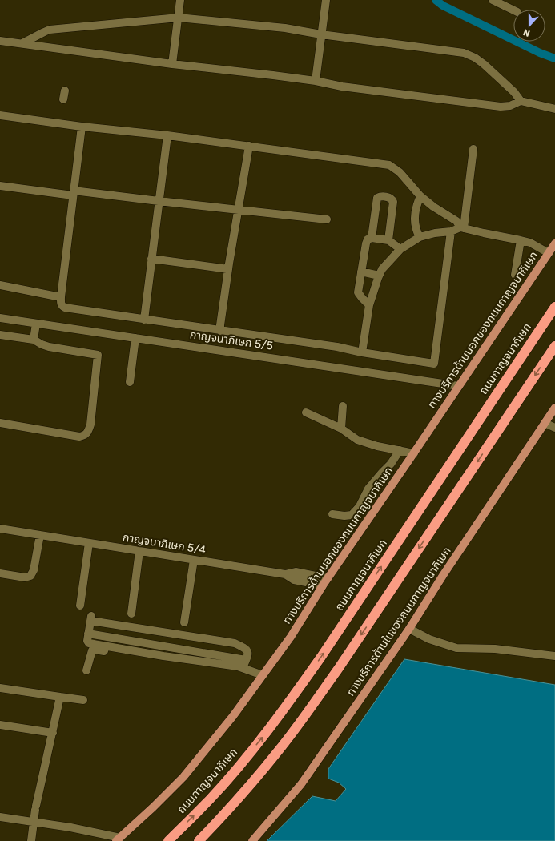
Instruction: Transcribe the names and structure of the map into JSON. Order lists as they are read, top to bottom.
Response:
{
  "streets": {
    "highway": ["ถนนกาญจนาภิเษก"],
    "main road": ["ทางบริการด้านนอกของถนนกาญจนาภิเษก", "ทางบริการด้านในของถนนกาญจนาภิเษก"],
    "street": ["กาญจนาภิเษก 5/5", "กาญจนาภิเษก 5/4"]
  },
  "crossings": [
    ["ทางบริการด้านนอกของถนนกาญจนาภิเษก", "กาญจนาภิเษก 5/5"],
    ["ทางบริการด้านนอกของถนนกาญจนาภิเษก", "กาญจนาภิเษก 5/4"]
  ],
  "north": "bottom"
}
